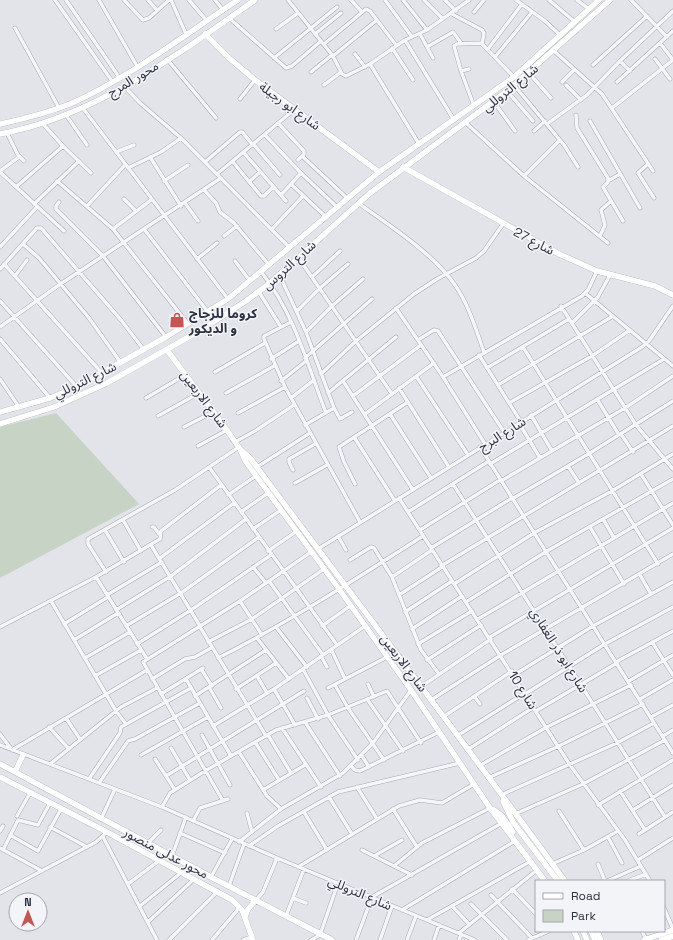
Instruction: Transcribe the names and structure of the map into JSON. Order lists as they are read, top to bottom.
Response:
{
  "streets": {
    "street": [
      "محور المرج",
      "شارع التروللي",
      "شارع ابو رجيلة",
      "شارع 27",
      "شارع التروس",
      "شارع الاربعين",
      "شارع البرج",
      "شارع ابو ذر الغفاري",
      "شارع 10",
      "محور عدلى منصور"
    ]
  },
  "crossings": [
    ["محور المرج", "شارع ابو رجيلة"],
    ["شارع التروللي", "شارع 27"],
    ["شارع التروللي", "شارع التروس"],
    ["شارع التروللي", "شارع الاربعين"],
    ["شارع ابو رجيلة", "شارع التروس"],
    ["شارع 27", "شارع التروس"],
    ["شارع التروس", "شارع الاربعين"],
    ["شارع الاربعين", "شارع البرج"],
    ["شارع البرج", "شارع 10"]
  ],
  "places": {
    "shop": ["كروما للزجاج و الديكور"]
  },
  "legend": ["Road", "Park"],
  "north": "top"
}
